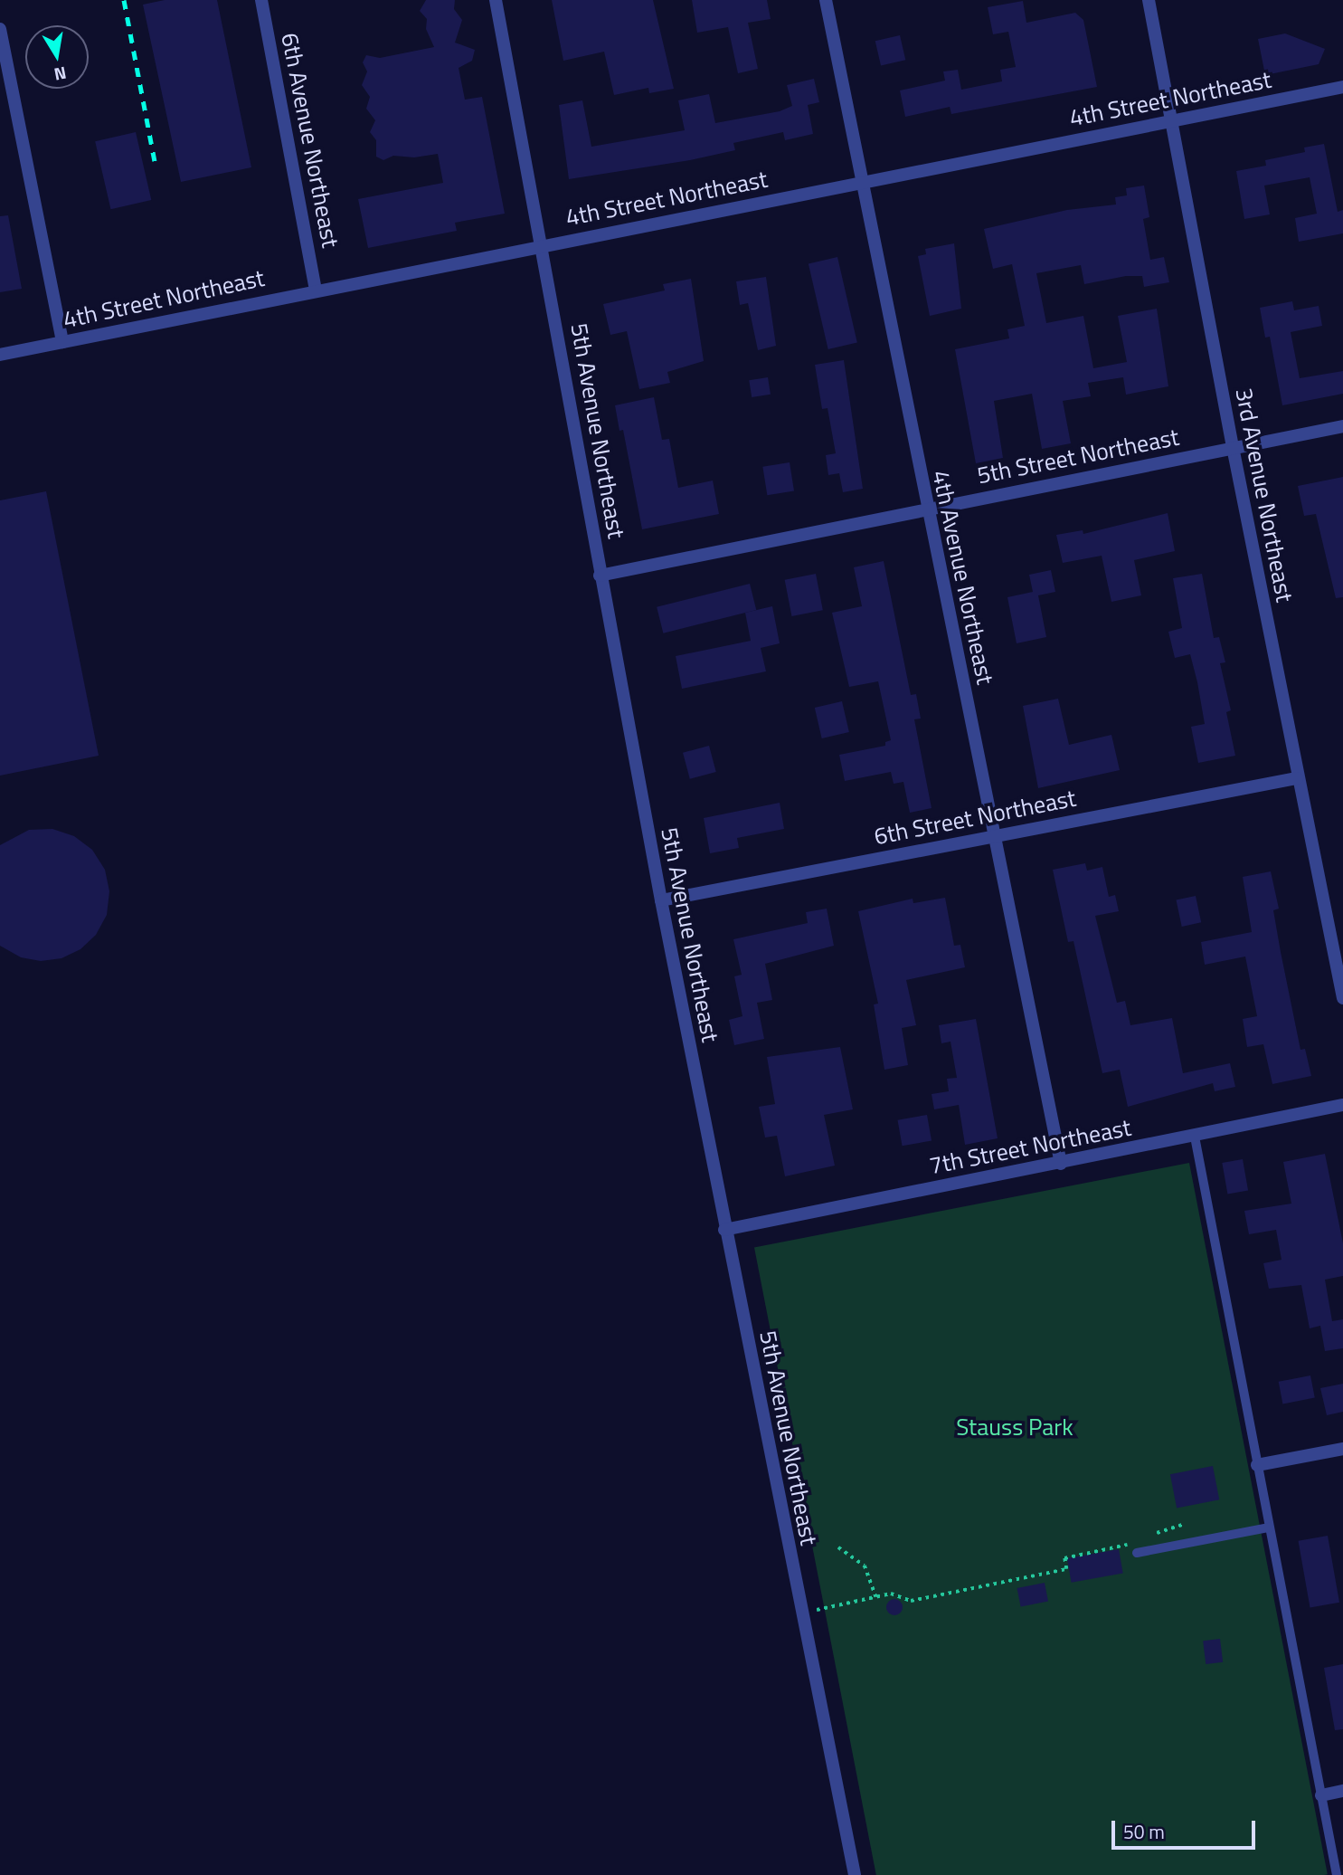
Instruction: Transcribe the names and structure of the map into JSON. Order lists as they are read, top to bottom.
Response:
{
  "streets": {
    "street": [
      "4th Street Northeast",
      "6th Avenue Northeast",
      "5th Avenue Northeast",
      "5th Street Northeast",
      "3rd Avenue Northeast",
      "4th Avenue Northeast",
      "6th Street Northeast",
      "7th Street Northeast"
    ]
  },
  "crossings": [
    ["4th Street Northeast", "6th Avenue Northeast"],
    ["4th Street Northeast", "5th Avenue Northeast"],
    ["4th Street Northeast", "3rd Avenue Northeast"],
    ["4th Street Northeast", "4th Avenue Northeast"],
    ["5th Avenue Northeast", "5th Street Northeast"],
    ["5th Avenue Northeast", "6th Street Northeast"],
    ["5th Avenue Northeast", "7th Street Northeast"],
    ["5th Street Northeast", "3rd Avenue Northeast"],
    ["5th Street Northeast", "4th Avenue Northeast"],
    ["3rd Avenue Northeast", "6th Street Northeast"],
    ["4th Avenue Northeast", "6th Street Northeast"],
    ["4th Avenue Northeast", "7th Street Northeast"]
  ],
  "parks": ["Stauss Park"],
  "scale_bar": "50 m",
  "north": "bottom"
}
